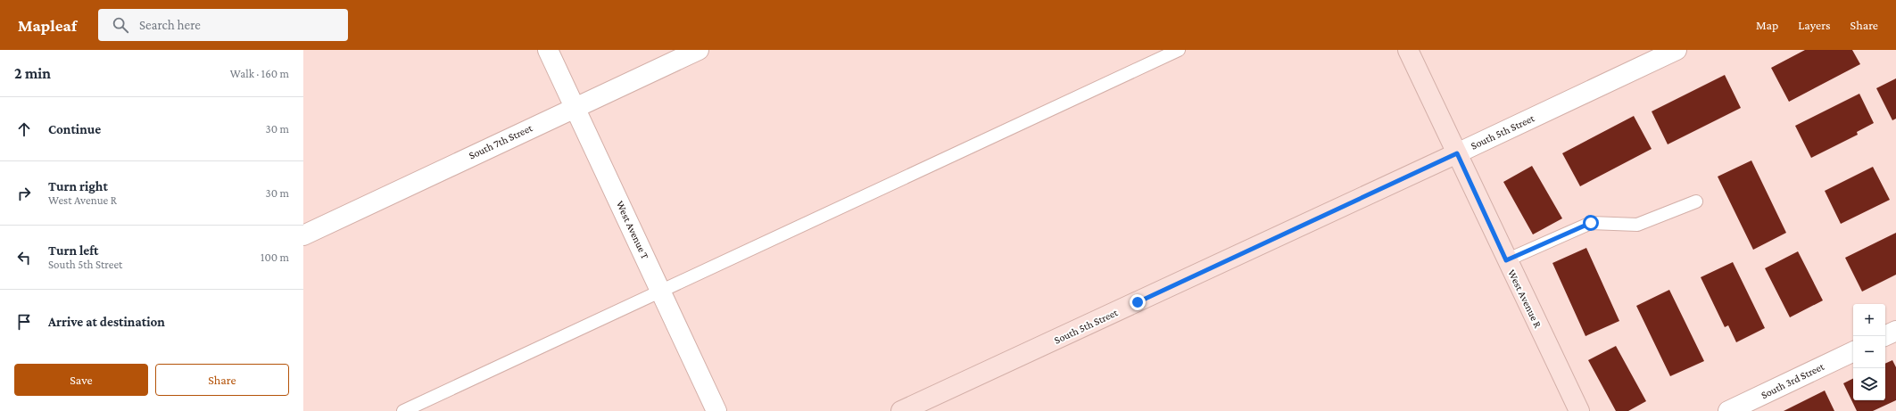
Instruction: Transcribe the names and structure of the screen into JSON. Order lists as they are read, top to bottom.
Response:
{
  "streets": {
    "street": [
      "South 5th Street",
      "South 7th Street",
      "West Avenue T",
      "West Avenue R",
      "South 3rd Street"
    ]
  },
  "crossings": [
    ["South 5th Street", "West Avenue R"],
    ["South 7th Street", "West Avenue T"]
  ],
  "page": {
    "header": "Mapleaf",
    "search": "Search here",
    "nav": ["Map", "Layers", "Share"],
    "heading": ["2 min", "Walk · 160 m"],
    "list": [
      ["Continue", "30 m"],
      ["Turn right", "West Avenue R", "30 m"],
      ["Turn left", "South 5th Street", "100 m"],
      "Arrive at destination"
    ],
    "map_buttons": ["+", "−"],
    "buttons": ["Save", "Share"]
  }
}
